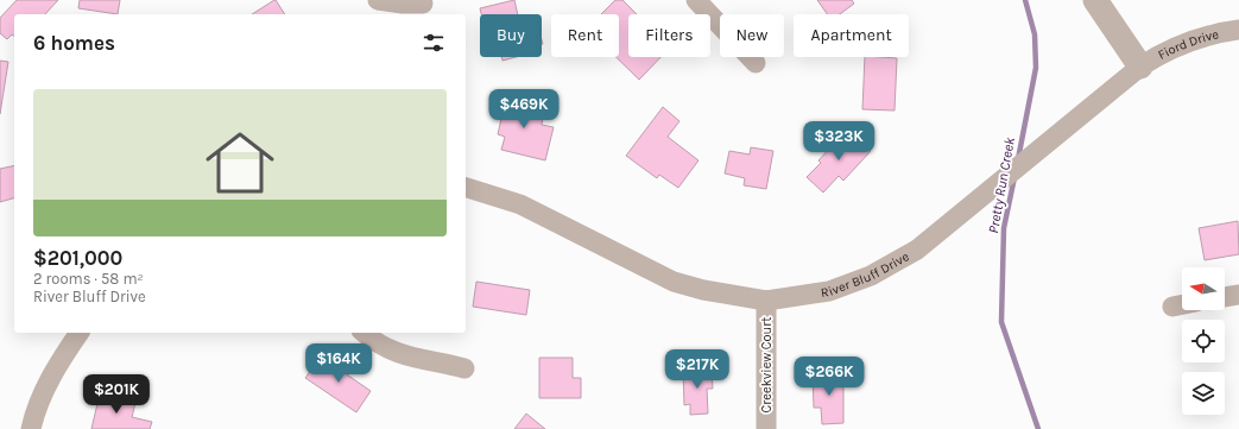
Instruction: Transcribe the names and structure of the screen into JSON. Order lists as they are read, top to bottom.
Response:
{
  "streets": {
    "street": ["Fiord Drive", "River Bluff Drive", "Creekview Court"]
  },
  "crossings": [
    ["Fiord Drive", "River Bluff Drive"],
    ["River Bluff Drive", "Creekview Court"]
  ],
  "water": ["Pretty Run Creek"],
  "north": "left",
  "page": {
    "chip": [
      "Buy",
      "Rent",
      "Filters",
      "New",
      "Apartment"
    ],
    "heading": "6 homes",
    "list": [
      {
        "name": "$201,000",
        "note": "2 rooms · 58 m² · River Bluff Drive"
      }
    ],
    "price": [
      "$469K",
      "$323K",
      "$164K",
      "$217K",
      "$266K",
      "$201K"
    ]
  }
}
